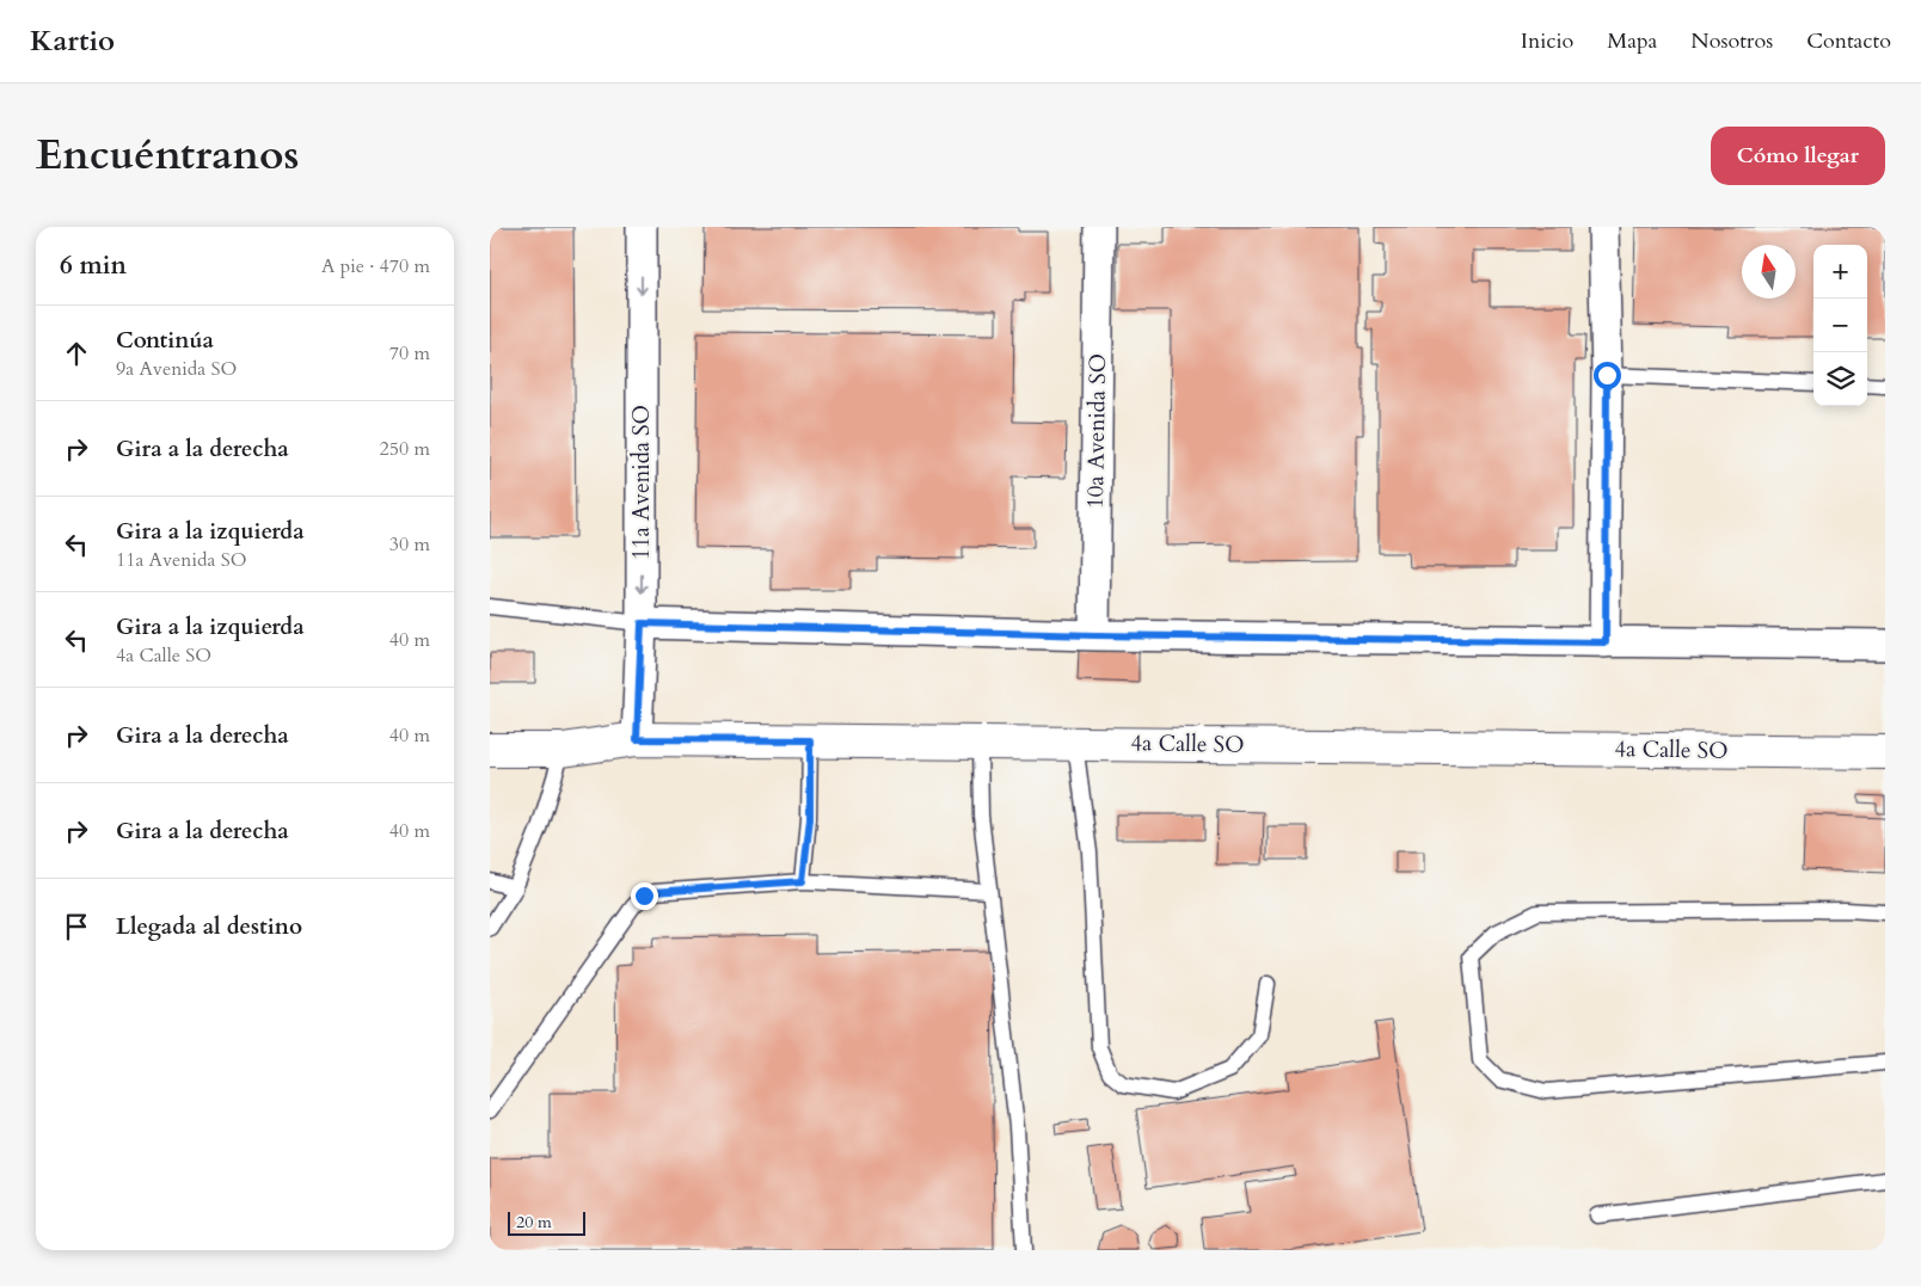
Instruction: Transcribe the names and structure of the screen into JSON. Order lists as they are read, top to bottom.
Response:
{
  "streets": {
    "street": ["10a Avenida SO", "11a Avenida SO", "4a Calle SO"]
  },
  "crossings": [
    ["11a Avenida SO", "4a Calle SO"]
  ],
  "one_way": ["11a Avenida SO"],
  "scale_bar": "20 m",
  "north": "top",
  "page": {
    "header": "Kartio",
    "nav": [
      "Inicio",
      "Mapa",
      "Nosotros",
      "Contacto"
    ],
    "title": "Encuéntranos",
    "buttons": "Cómo llegar",
    "heading": ["6 min", "A pie · 470 m"],
    "map_buttons": ["+", "−"],
    "list": [
      ["Continúa", "9a Avenida SO", "70 m"],
      ["Gira a la derecha", "250 m"],
      ["Gira a la izquierda", "11a Avenida SO", "30 m"],
      ["Gira a la izquierda", "4a Calle SO", "40 m"],
      ["Gira a la derecha", "40 m"],
      ["Gira a la derecha", "40 m"],
      "Llegada al destino"
    ],
    "scale": "20 m"
  }
}
